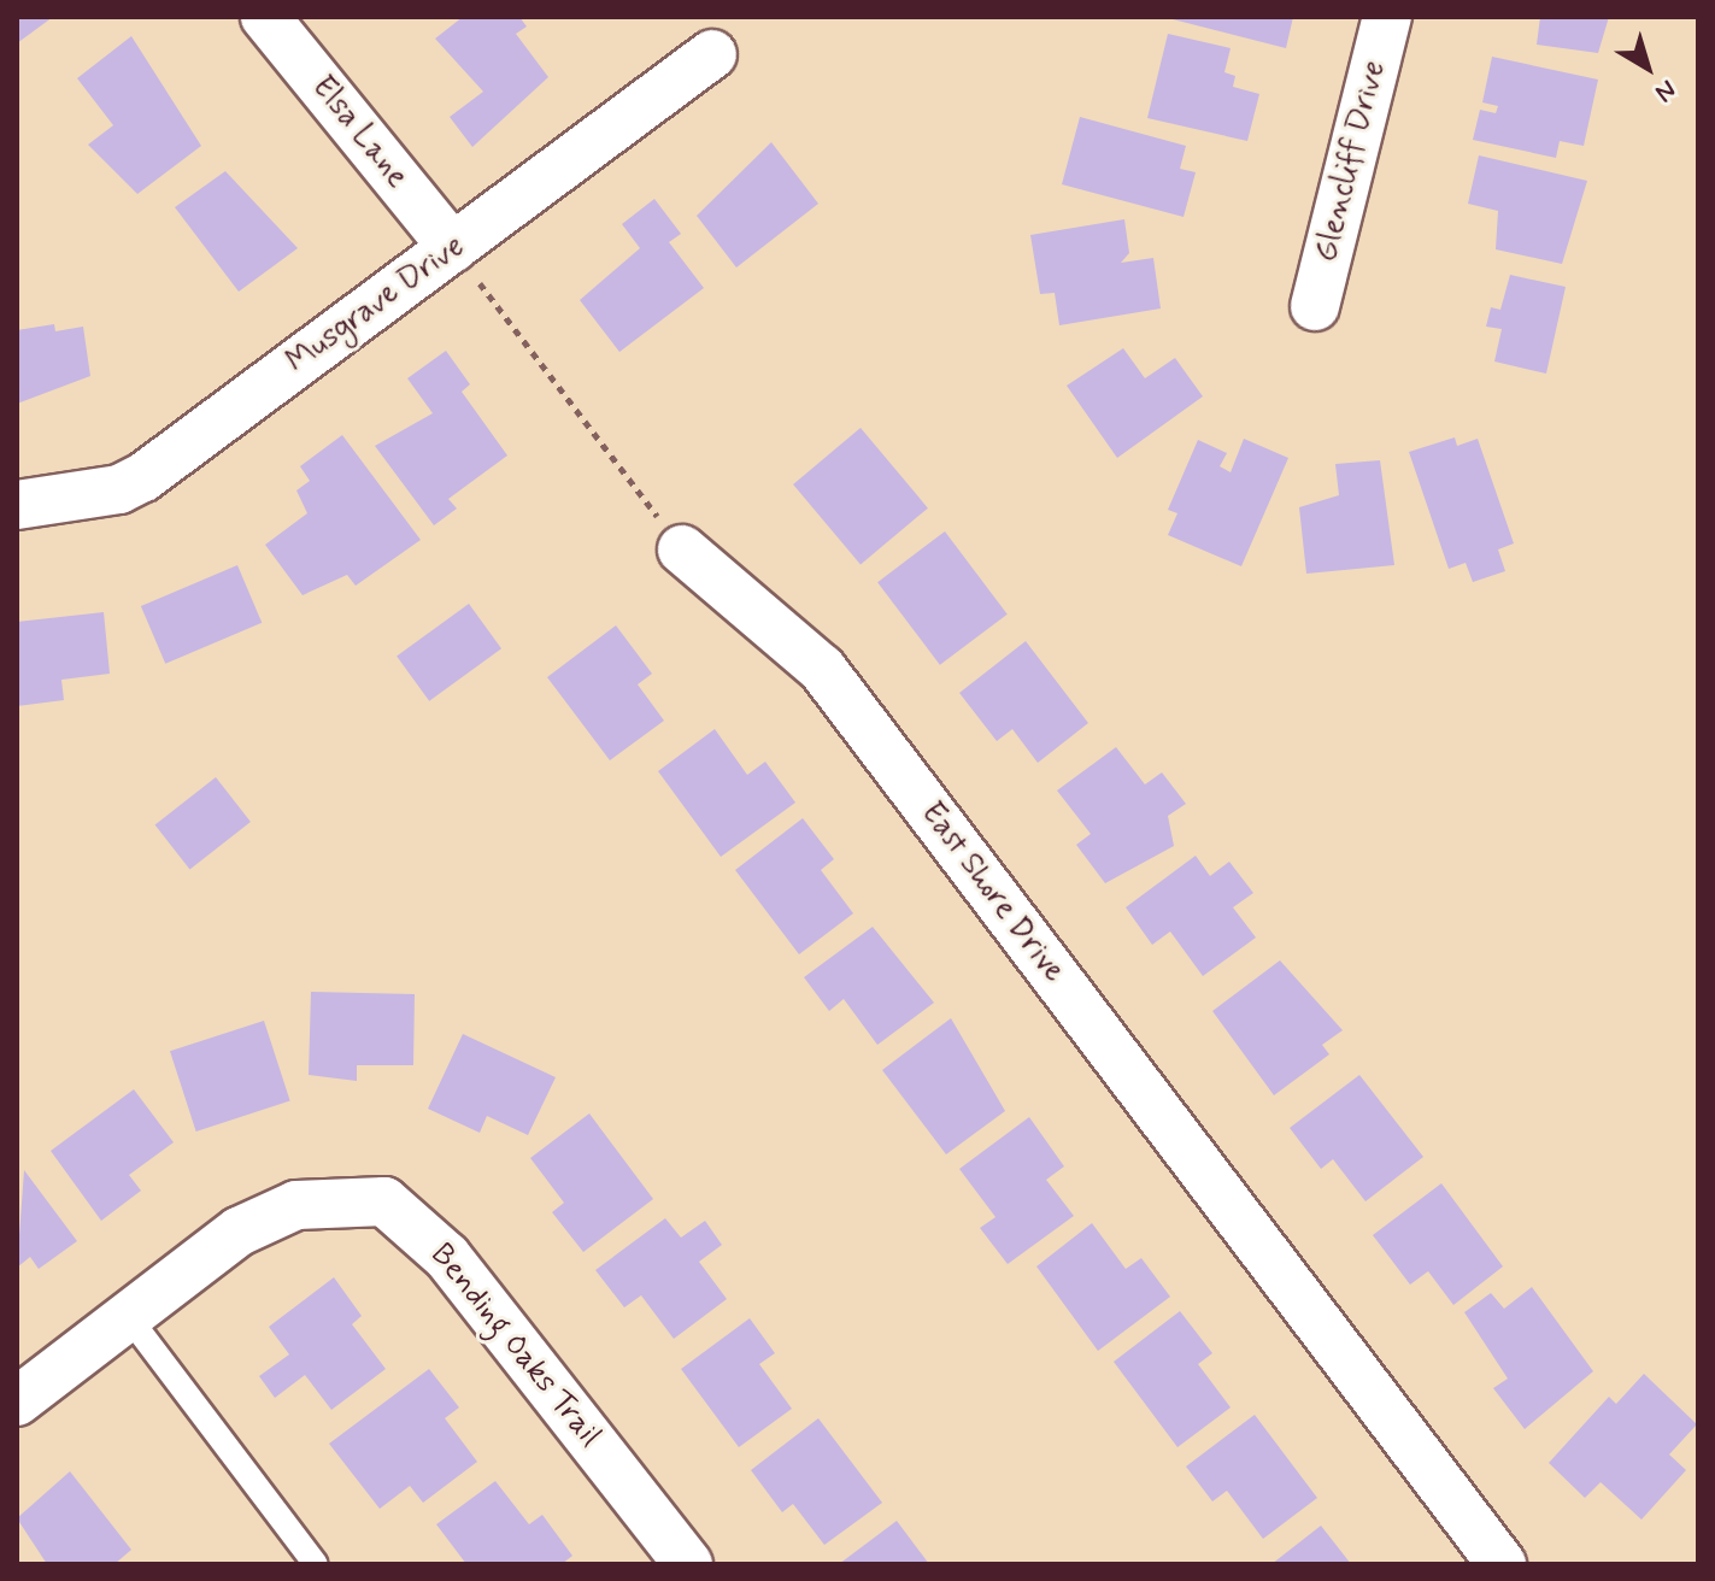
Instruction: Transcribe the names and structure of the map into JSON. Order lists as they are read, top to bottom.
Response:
{
  "streets": {
    "street": [
      "Elsa Lane",
      "Glencliff Drive",
      "Musgrave Drive",
      "East Shore Drive",
      "Bending Oaks Trail"
    ]
  },
  "crossings": [
    ["Elsa Lane", "Musgrave Drive"]
  ],
  "north": "bottom right"
}
